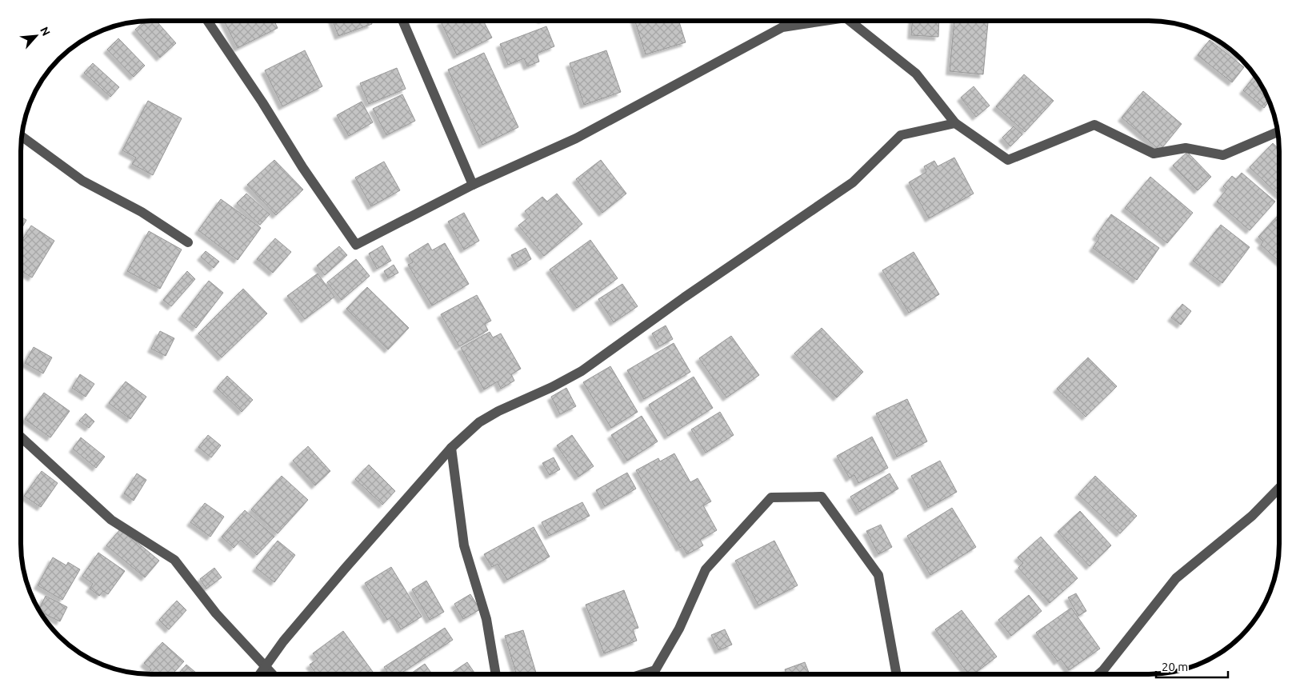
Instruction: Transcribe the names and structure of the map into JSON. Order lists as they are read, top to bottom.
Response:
{
  "scale_bar": "20 m",
  "north": "top right"
}
